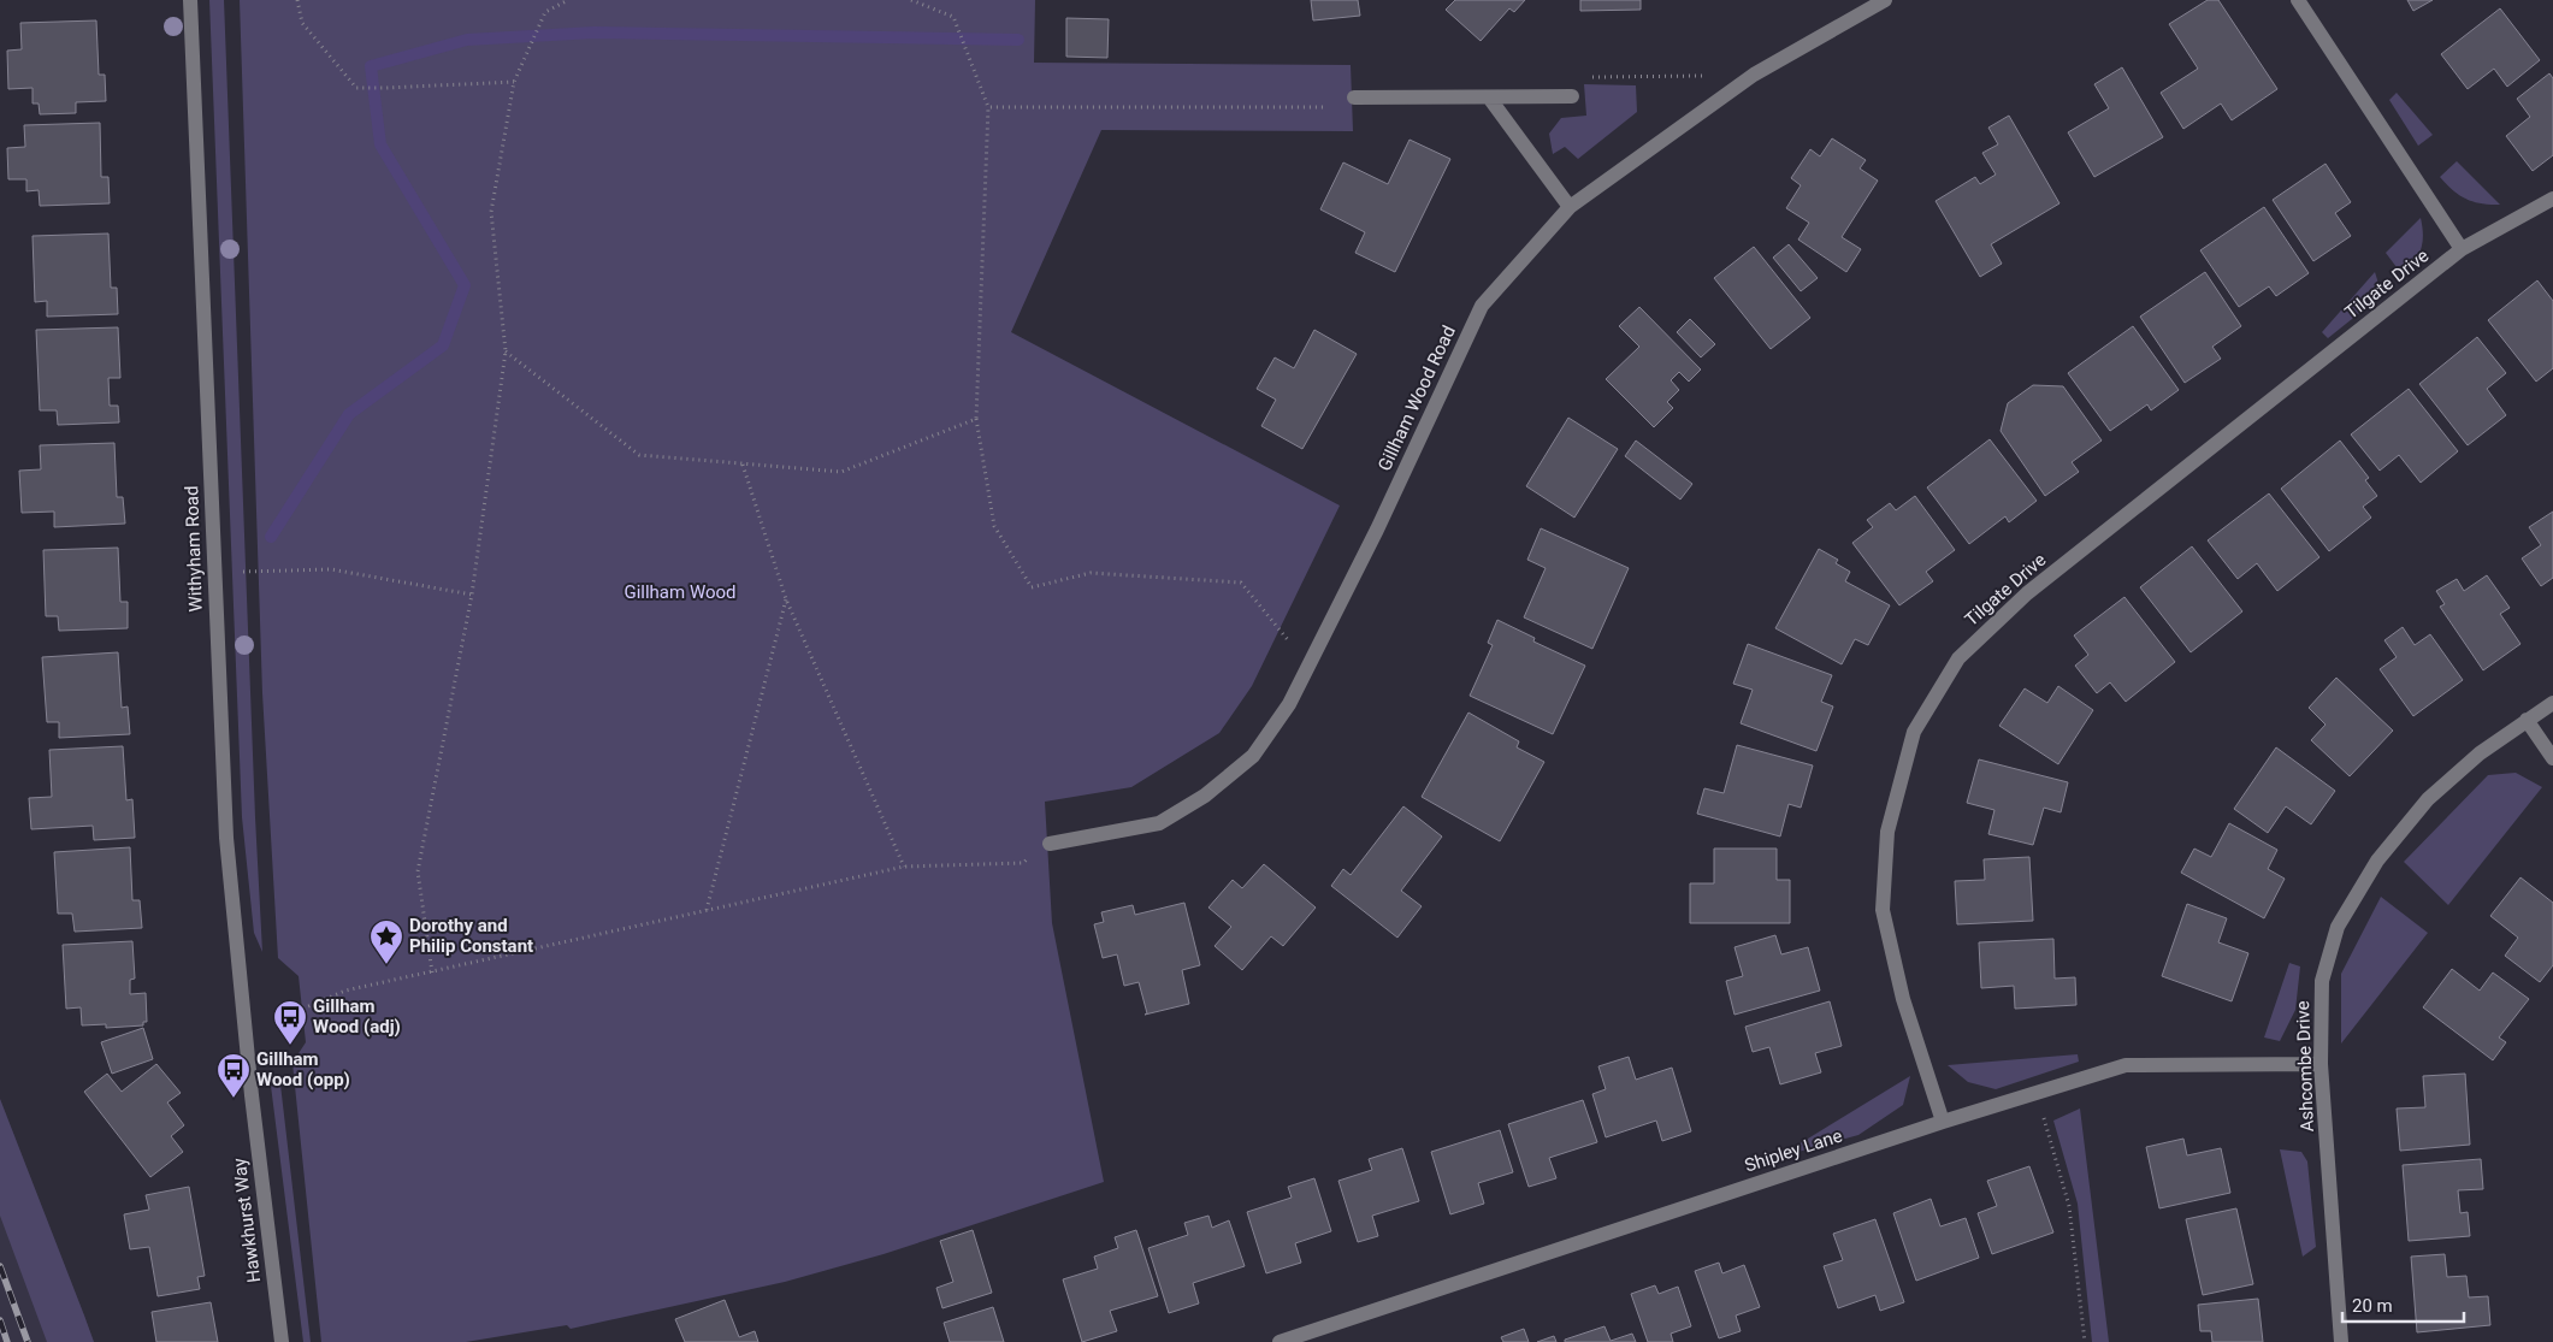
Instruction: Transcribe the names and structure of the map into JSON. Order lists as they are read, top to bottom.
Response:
{
  "streets": {
    "street": [
      "Tilgate Drive",
      "Gillham Wood Road",
      "Withyham Road",
      "Ashcombe Drive",
      "Shipley Lane",
      "Hawkhurst Way"
    ]
  },
  "crossings": [
    ["Tilgate Drive", "Shipley Lane"],
    ["Withyham Road", "Hawkhurst Way"],
    ["Ashcombe Drive", "Shipley Lane"]
  ],
  "parks": ["Gillham Wood"],
  "places": {
    "place": ["Dorothy and Philip Constant"],
    "bus stop": ["Gillham Wood (adj)", "Gillham Wood (opp)"]
  },
  "scale_bar": "20 m"
}
